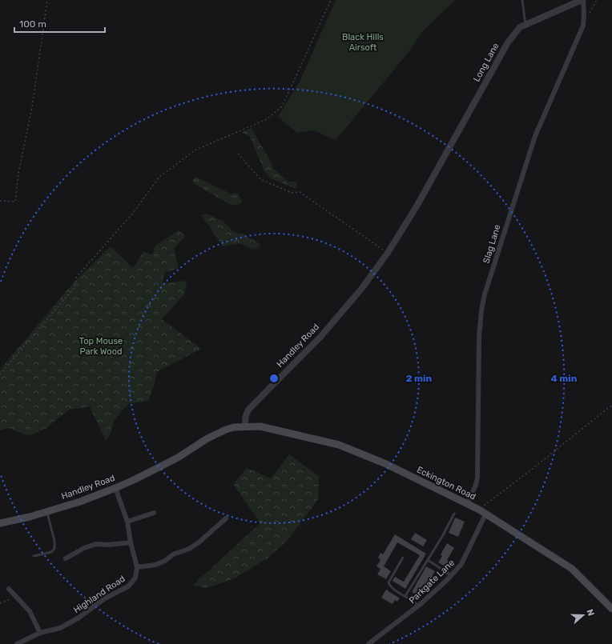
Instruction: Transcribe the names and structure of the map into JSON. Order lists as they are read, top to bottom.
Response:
{
  "streets": {
    "main road": ["Handley Road", "Eckington Road"],
    "street": [
      "Long Lane",
      "Slag Lane",
      "Parkgate Lane",
      "Highland Road"
    ]
  },
  "crossings": [
    ["Long Lane", "Slag Lane"],
    ["Long Lane", "Handley Road"],
    ["Slag Lane", "Eckington Road"],
    ["Handley Road", "Eckington Road"],
    ["Eckington Road", "Parkgate Lane"]
  ],
  "parks": ["Black Hills Airsoft", "Top Mouse Park Wood"],
  "scale_bar": "100 m",
  "north": "right",
  "rings": ["2 min", "4 min"]
}
